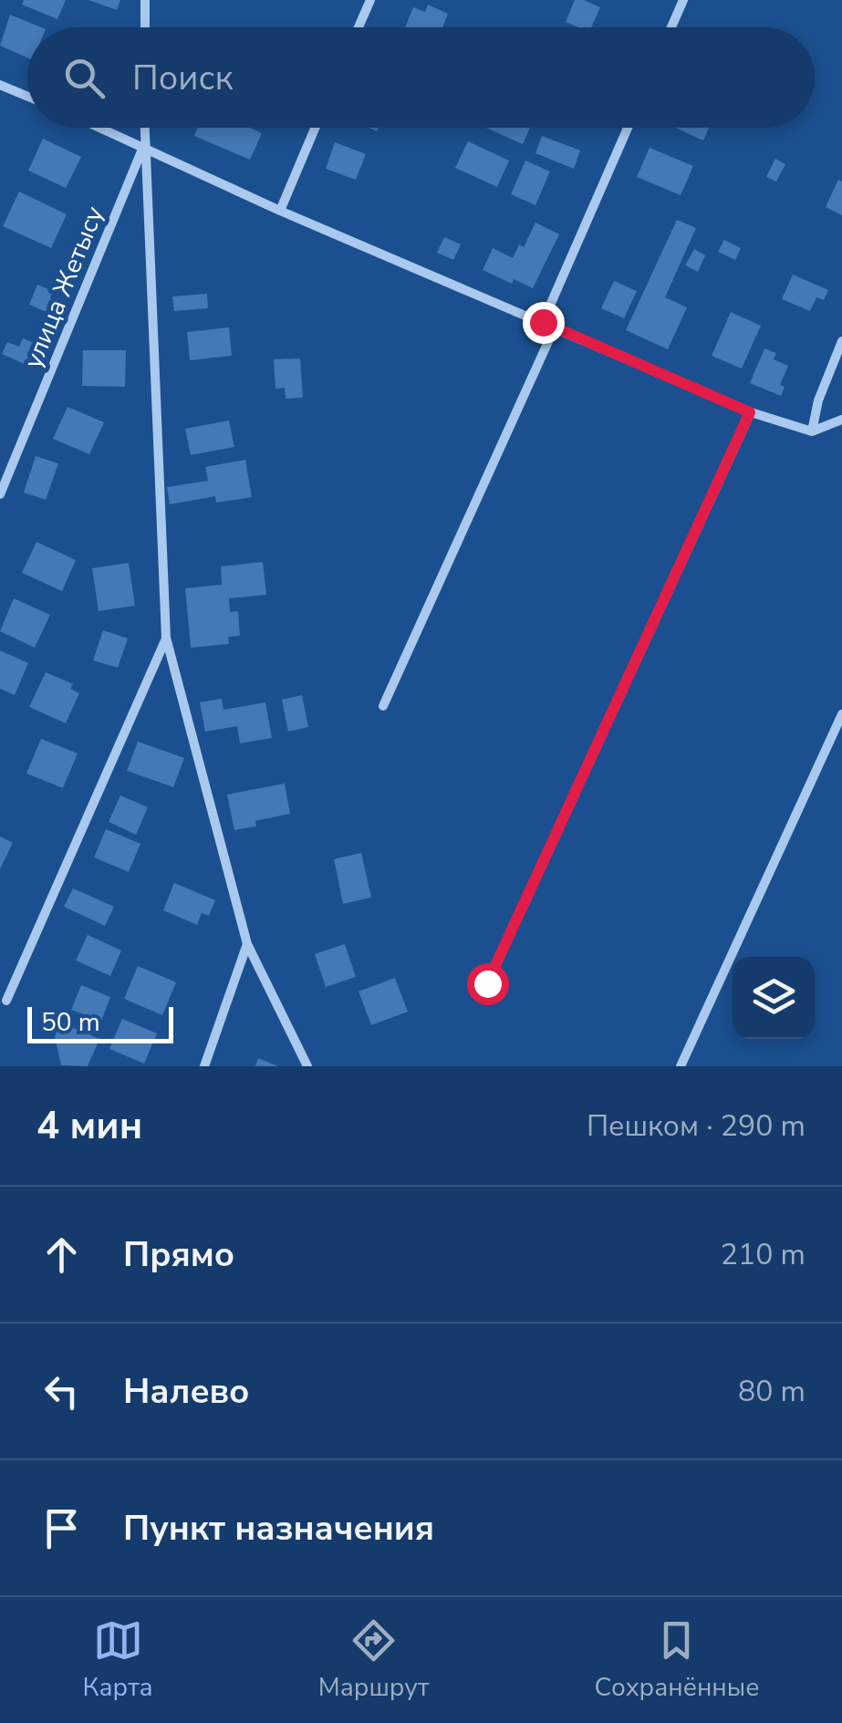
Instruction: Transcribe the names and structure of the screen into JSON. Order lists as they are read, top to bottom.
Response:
{
  "streets": {
    "street": ["улица Жетысу"]
  },
  "scale_bar": "50 m",
  "page": {
    "search": "Поиск",
    "scale": "50 m",
    "heading": ["4 мин", "Пешком · 290 m"],
    "list": [
      ["Прямо", "210 m"],
      ["Налево", "80 m"],
      "Пункт назначения"
    ],
    "nav": ["Карта", "Маршрут", "Сохранённые"]
  }
}
